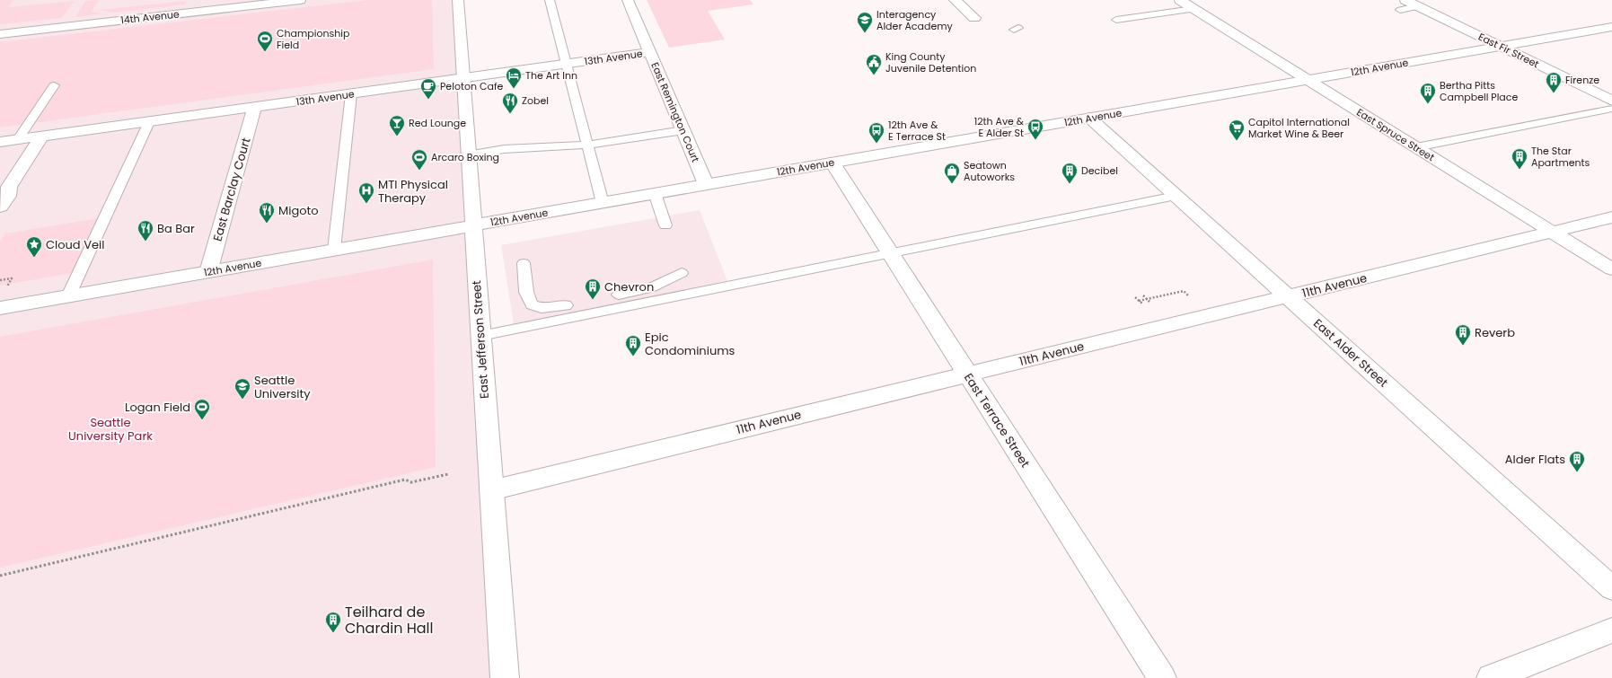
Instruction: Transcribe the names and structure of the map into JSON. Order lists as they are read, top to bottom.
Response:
{
  "streets": {
    "street": [
      "14th Avenue",
      "East Fir Street",
      "13th Avenue",
      "12th Avenue",
      "East Remington Court",
      "East Spruce Street",
      "East Barclay Court",
      "11th Avenue",
      "East Jefferson Street",
      "East Alder Street",
      "East Terrace Street"
    ]
  },
  "crossings": [
    ["East Fir Street", "12th Avenue"],
    ["13th Avenue", "East Remington Court"],
    ["13th Avenue", "East Barclay Court"],
    ["13th Avenue", "East Jefferson Street"],
    ["12th Avenue", "East Remington Court"],
    ["12th Avenue", "East Spruce Street"],
    ["12th Avenue", "East Barclay Court"],
    ["12th Avenue", "East Jefferson Street"],
    ["12th Avenue", "East Alder Street"],
    ["12th Avenue", "East Terrace Street"],
    ["East Spruce Street", "11th Avenue"],
    ["11th Avenue", "East Jefferson Street"],
    ["11th Avenue", "East Alder Street"],
    ["11th Avenue", "East Terrace Street"]
  ],
  "parks": ["Seattle University Park"],
  "places": {
    "school or university": ["Interagency Alder Academy", "Seattle University"],
    "sports": ["Championship Field", "Arcaro Boxing", "Logan Field"],
    "public building": ["King County Juvenile Detention"],
    "hotel": ["The Art Inn"],
    "building": [
      "Firenze",
      "Bertha Pitts Campbell Place",
      "The Star Apartments",
      "Decibel",
      "Chevron",
      "Reverb",
      "Epic Condominiums",
      "Alder Flats",
      "Teilhard de Chardin Hall"
    ],
    "cafe": ["Peloton Cafe"],
    "restaurant": ["Zobel", "Migoto", "Ba Bar"],
    "bar": ["Red Lounge"],
    "bus stop": ["12th Ave & E Alder St", "12th Ave & E Terrace St"],
    "supermarket": ["Capitol International Market Wine & Beer"],
    "shop": ["Seatown Autoworks"],
    "hospital": ["MTI Physical Therapy"],
    "place": ["Cloud Veil"]
  }
}
